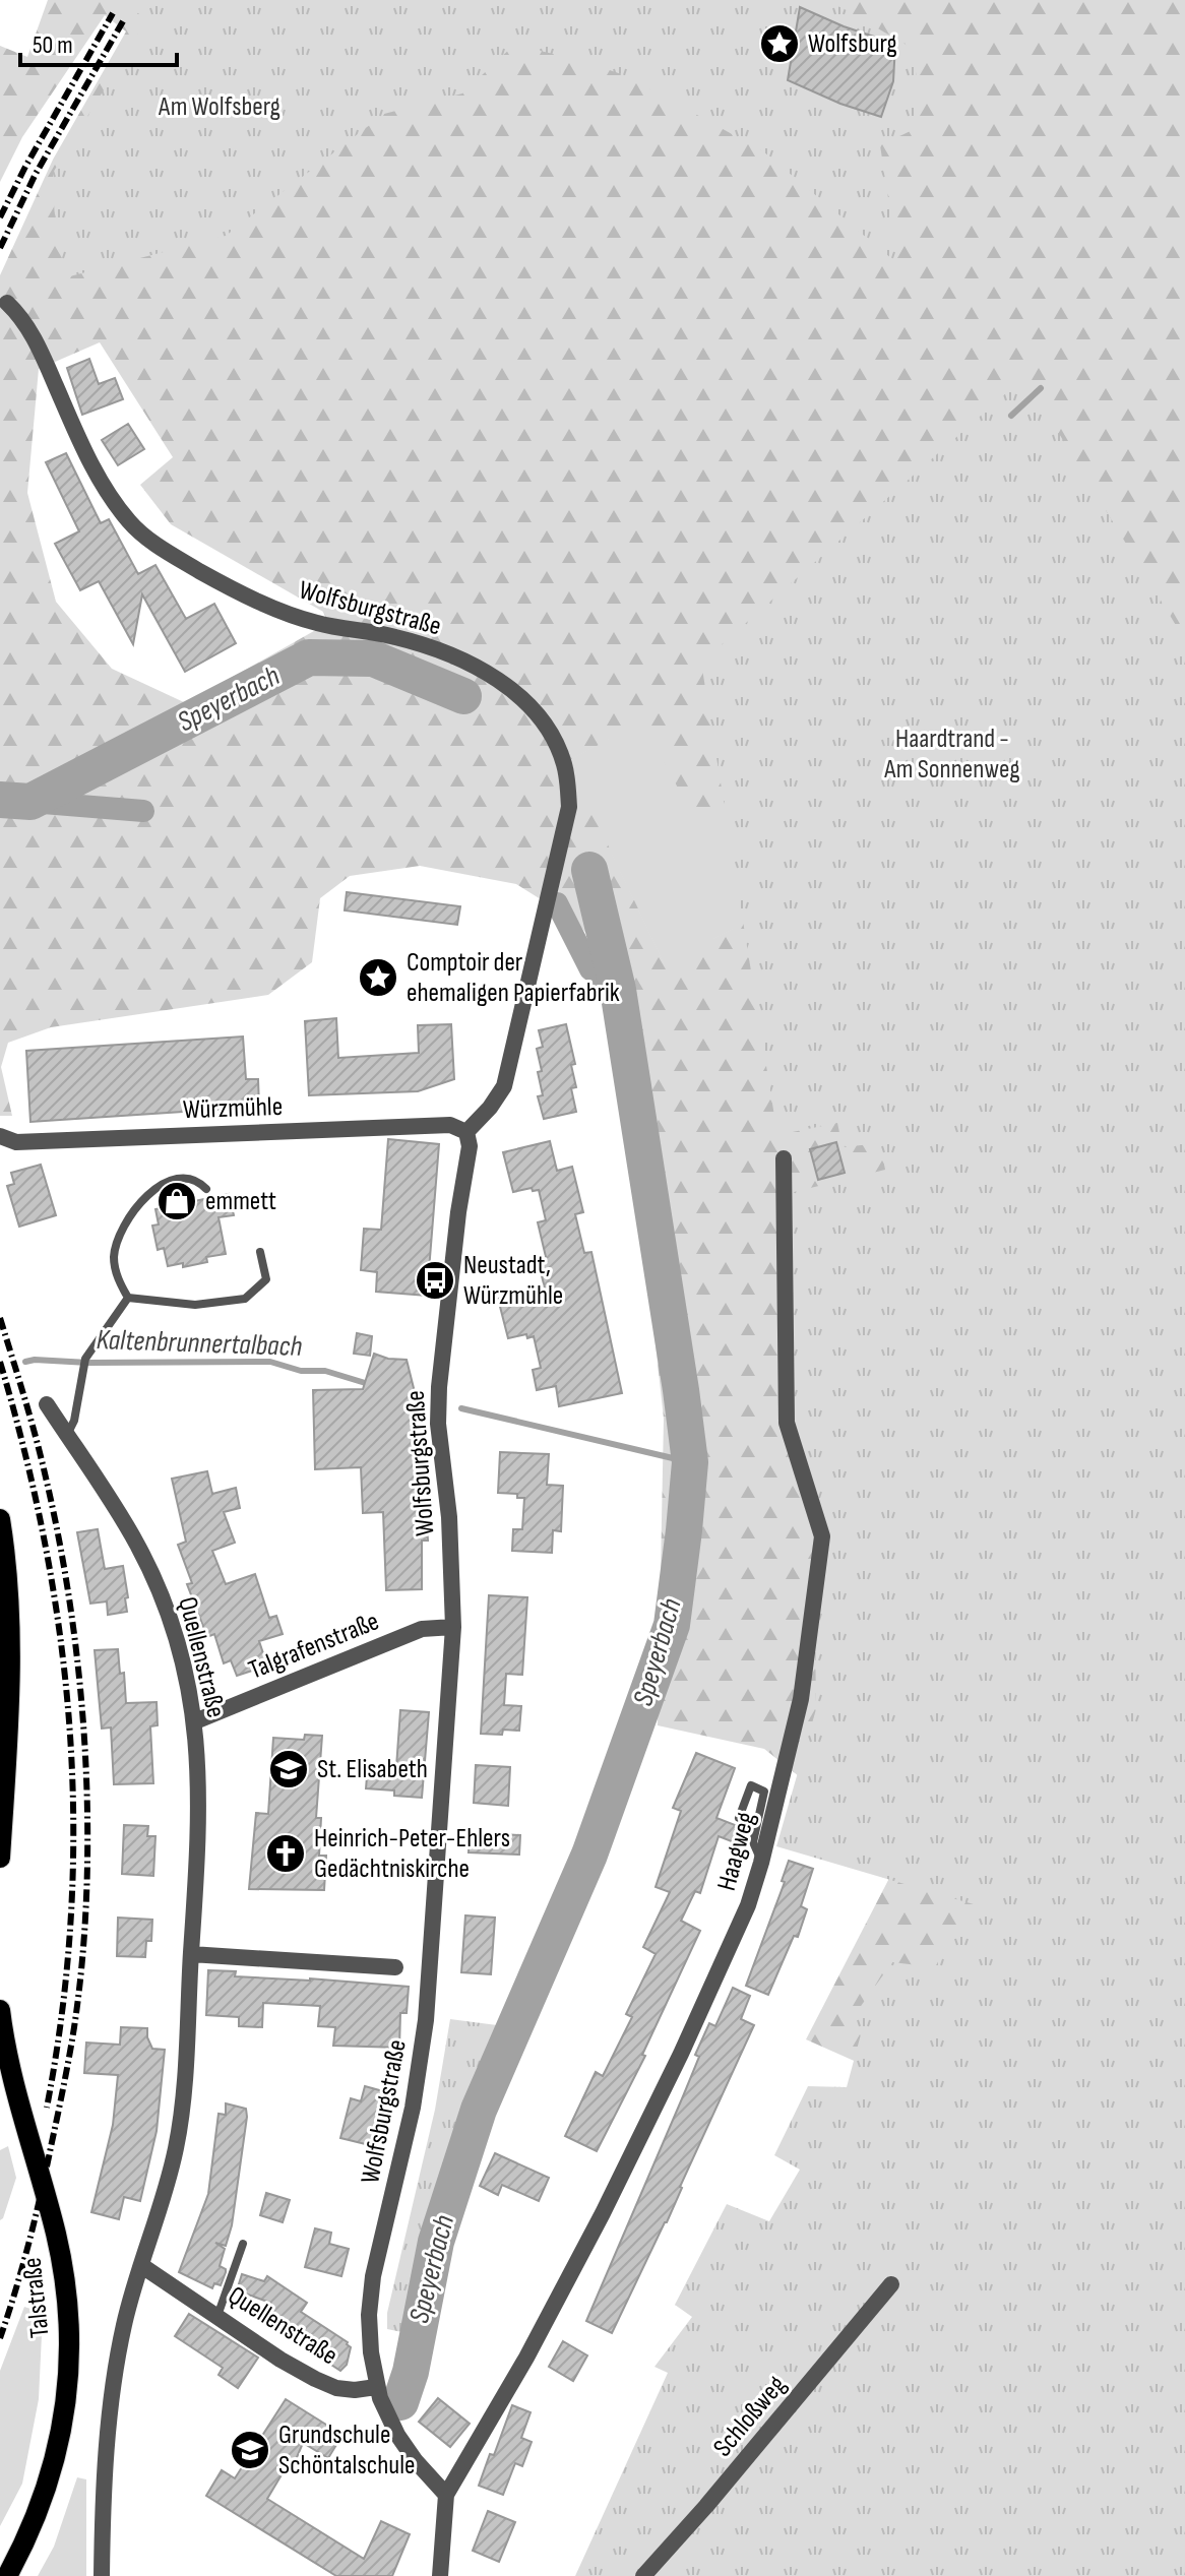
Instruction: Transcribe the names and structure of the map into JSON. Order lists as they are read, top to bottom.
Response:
{
  "streets": {
    "main road": ["Talstraße"],
    "street": [
      "Wolfsburgstraße",
      "Würzmühle",
      "Talgrafenstraße",
      "Quellenstraße",
      "Haagweg",
      "Schloßweg"
    ]
  },
  "crossings": [
    ["Wolfsburgstraße", "Würzmühle"],
    ["Wolfsburgstraße", "Talgrafenstraße"],
    ["Wolfsburgstraße", "Quellenstraße"],
    ["Talgrafenstraße", "Quellenstraße"]
  ],
  "water": ["Speyerbach", "Kaltenbrunnertalbach"],
  "parks": ["Am Wolfsberg", "Haardtrand - Am Sonnenweg"],
  "places": {
    "place": ["Wolfsburg", "Comptoir der ehemaligen Papierfabrik"],
    "shop": ["emmett"],
    "bus stop": ["Neustadt, Würzmühle"],
    "school or university": ["St. Elisabeth", "Grundschule Schöntalschule"],
    "church": ["Heinrich-Peter-Ehlers Gedächtniskirche"]
  },
  "scale_bar": "50 m"
}
